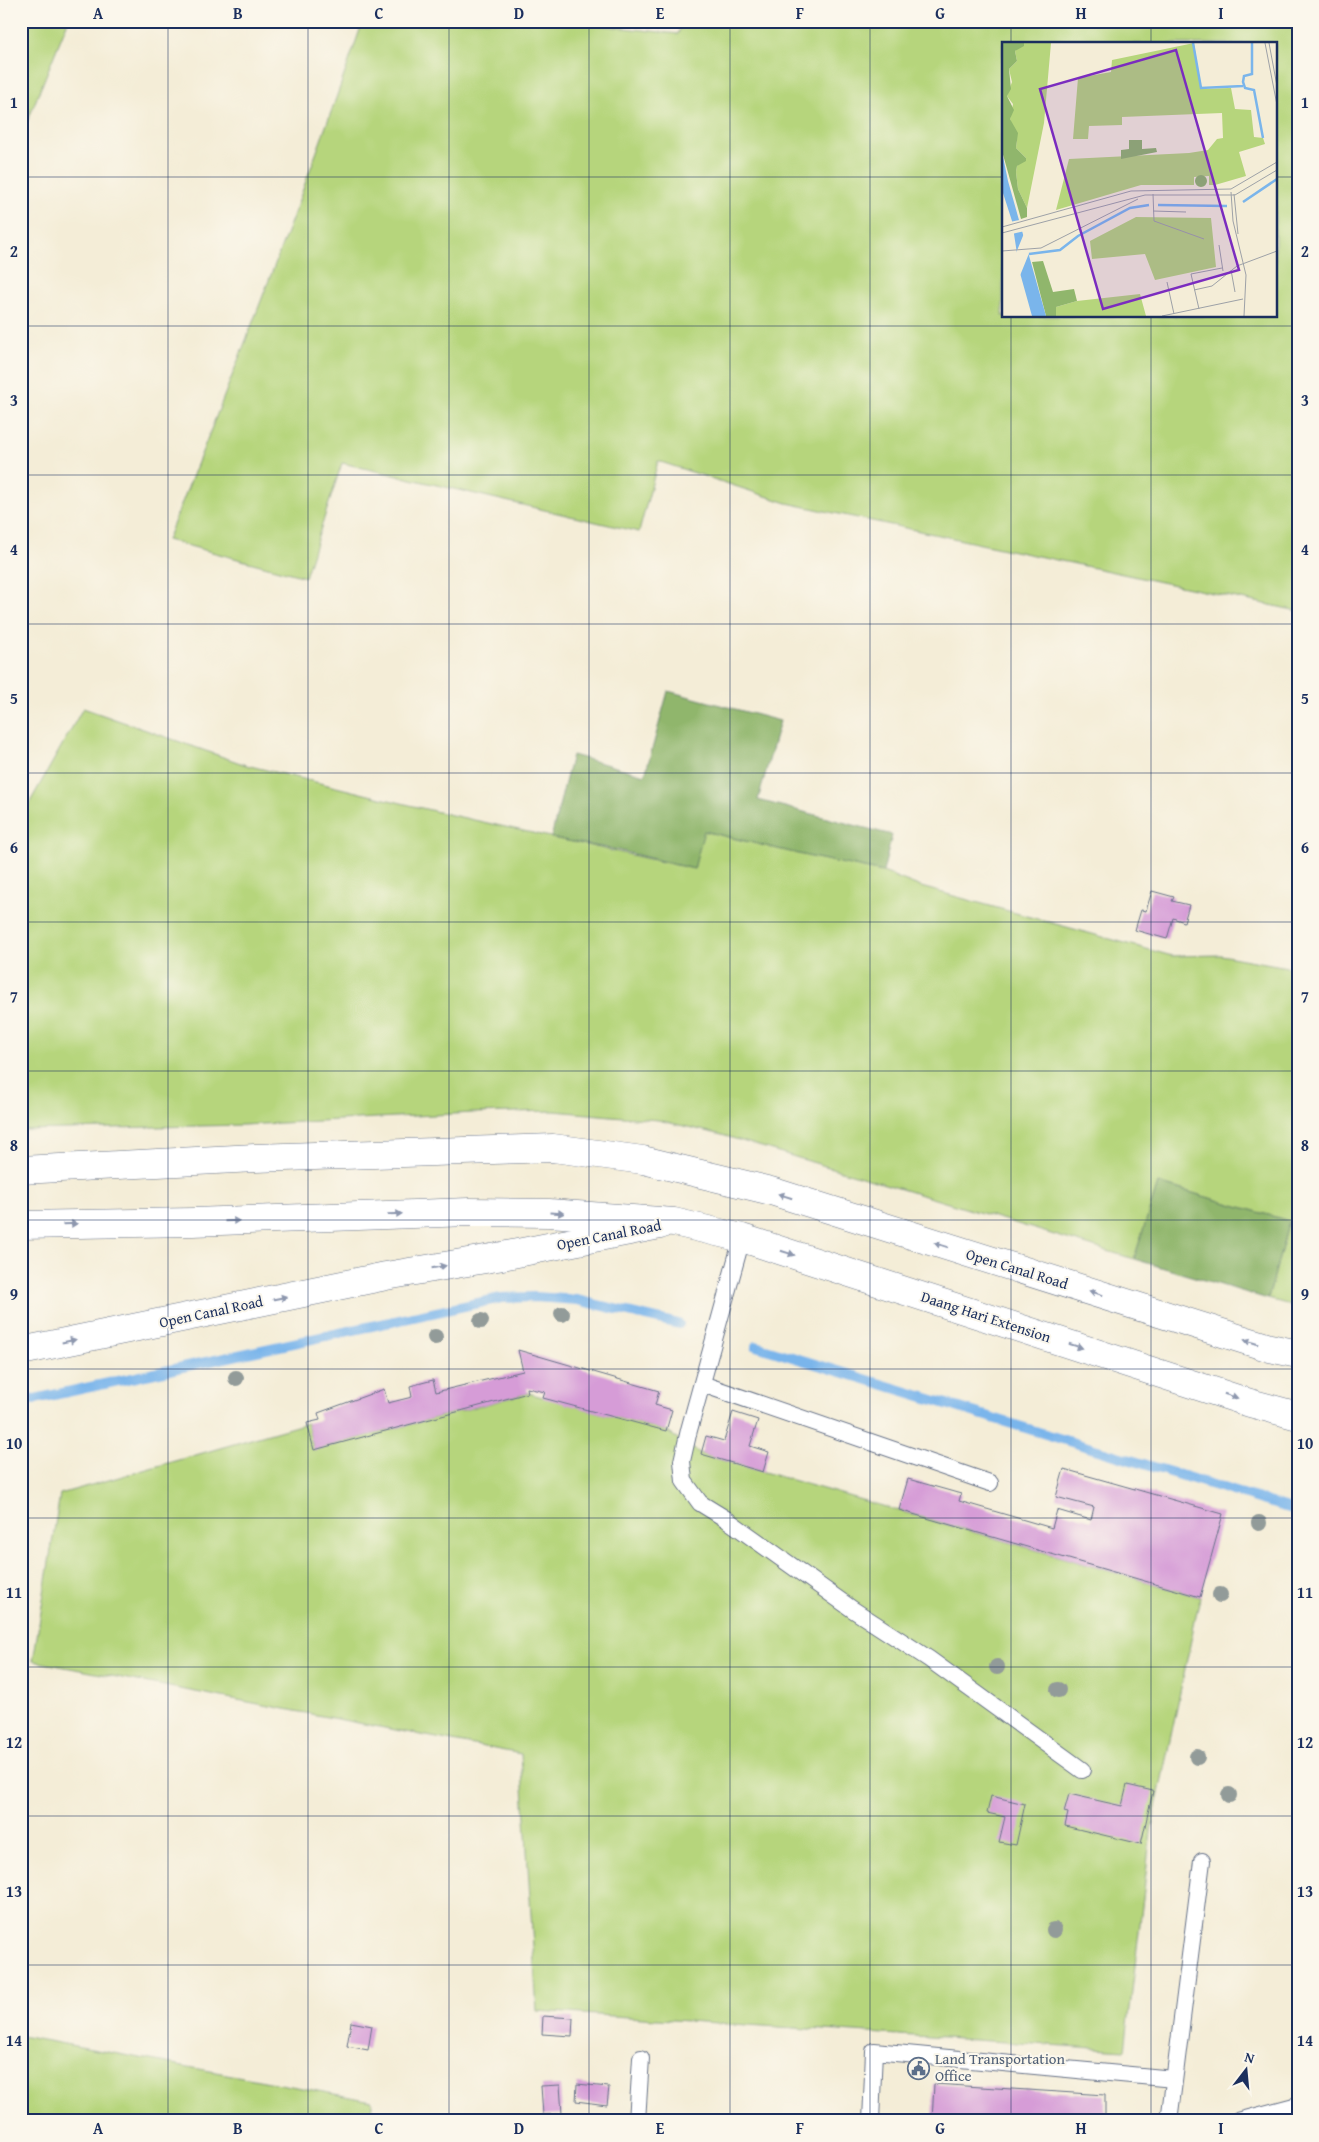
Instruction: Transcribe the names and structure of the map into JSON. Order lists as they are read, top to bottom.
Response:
{
  "streets": {
    "main road": ["Open Canal Road", "Daang Hari Extension"]
  },
  "crossings": [
    ["Open Canal Road", "Daang Hari Extension"]
  ],
  "one_way": ["Daang Hari Extension"],
  "places": {
    "public building": ["Land Transportation Office"]
  },
  "north": "top",
  "grid": {
    "columns": [
      "A",
      "B",
      "C",
      "D",
      "E",
      "F",
      "G",
      "H",
      "I"
    ],
    "rows": [
      "1",
      "2",
      "3",
      "4",
      "5",
      "6",
      "7",
      "8",
      "9",
      "10",
      "11",
      "12",
      "13",
      "14"
    ]
  }
}
